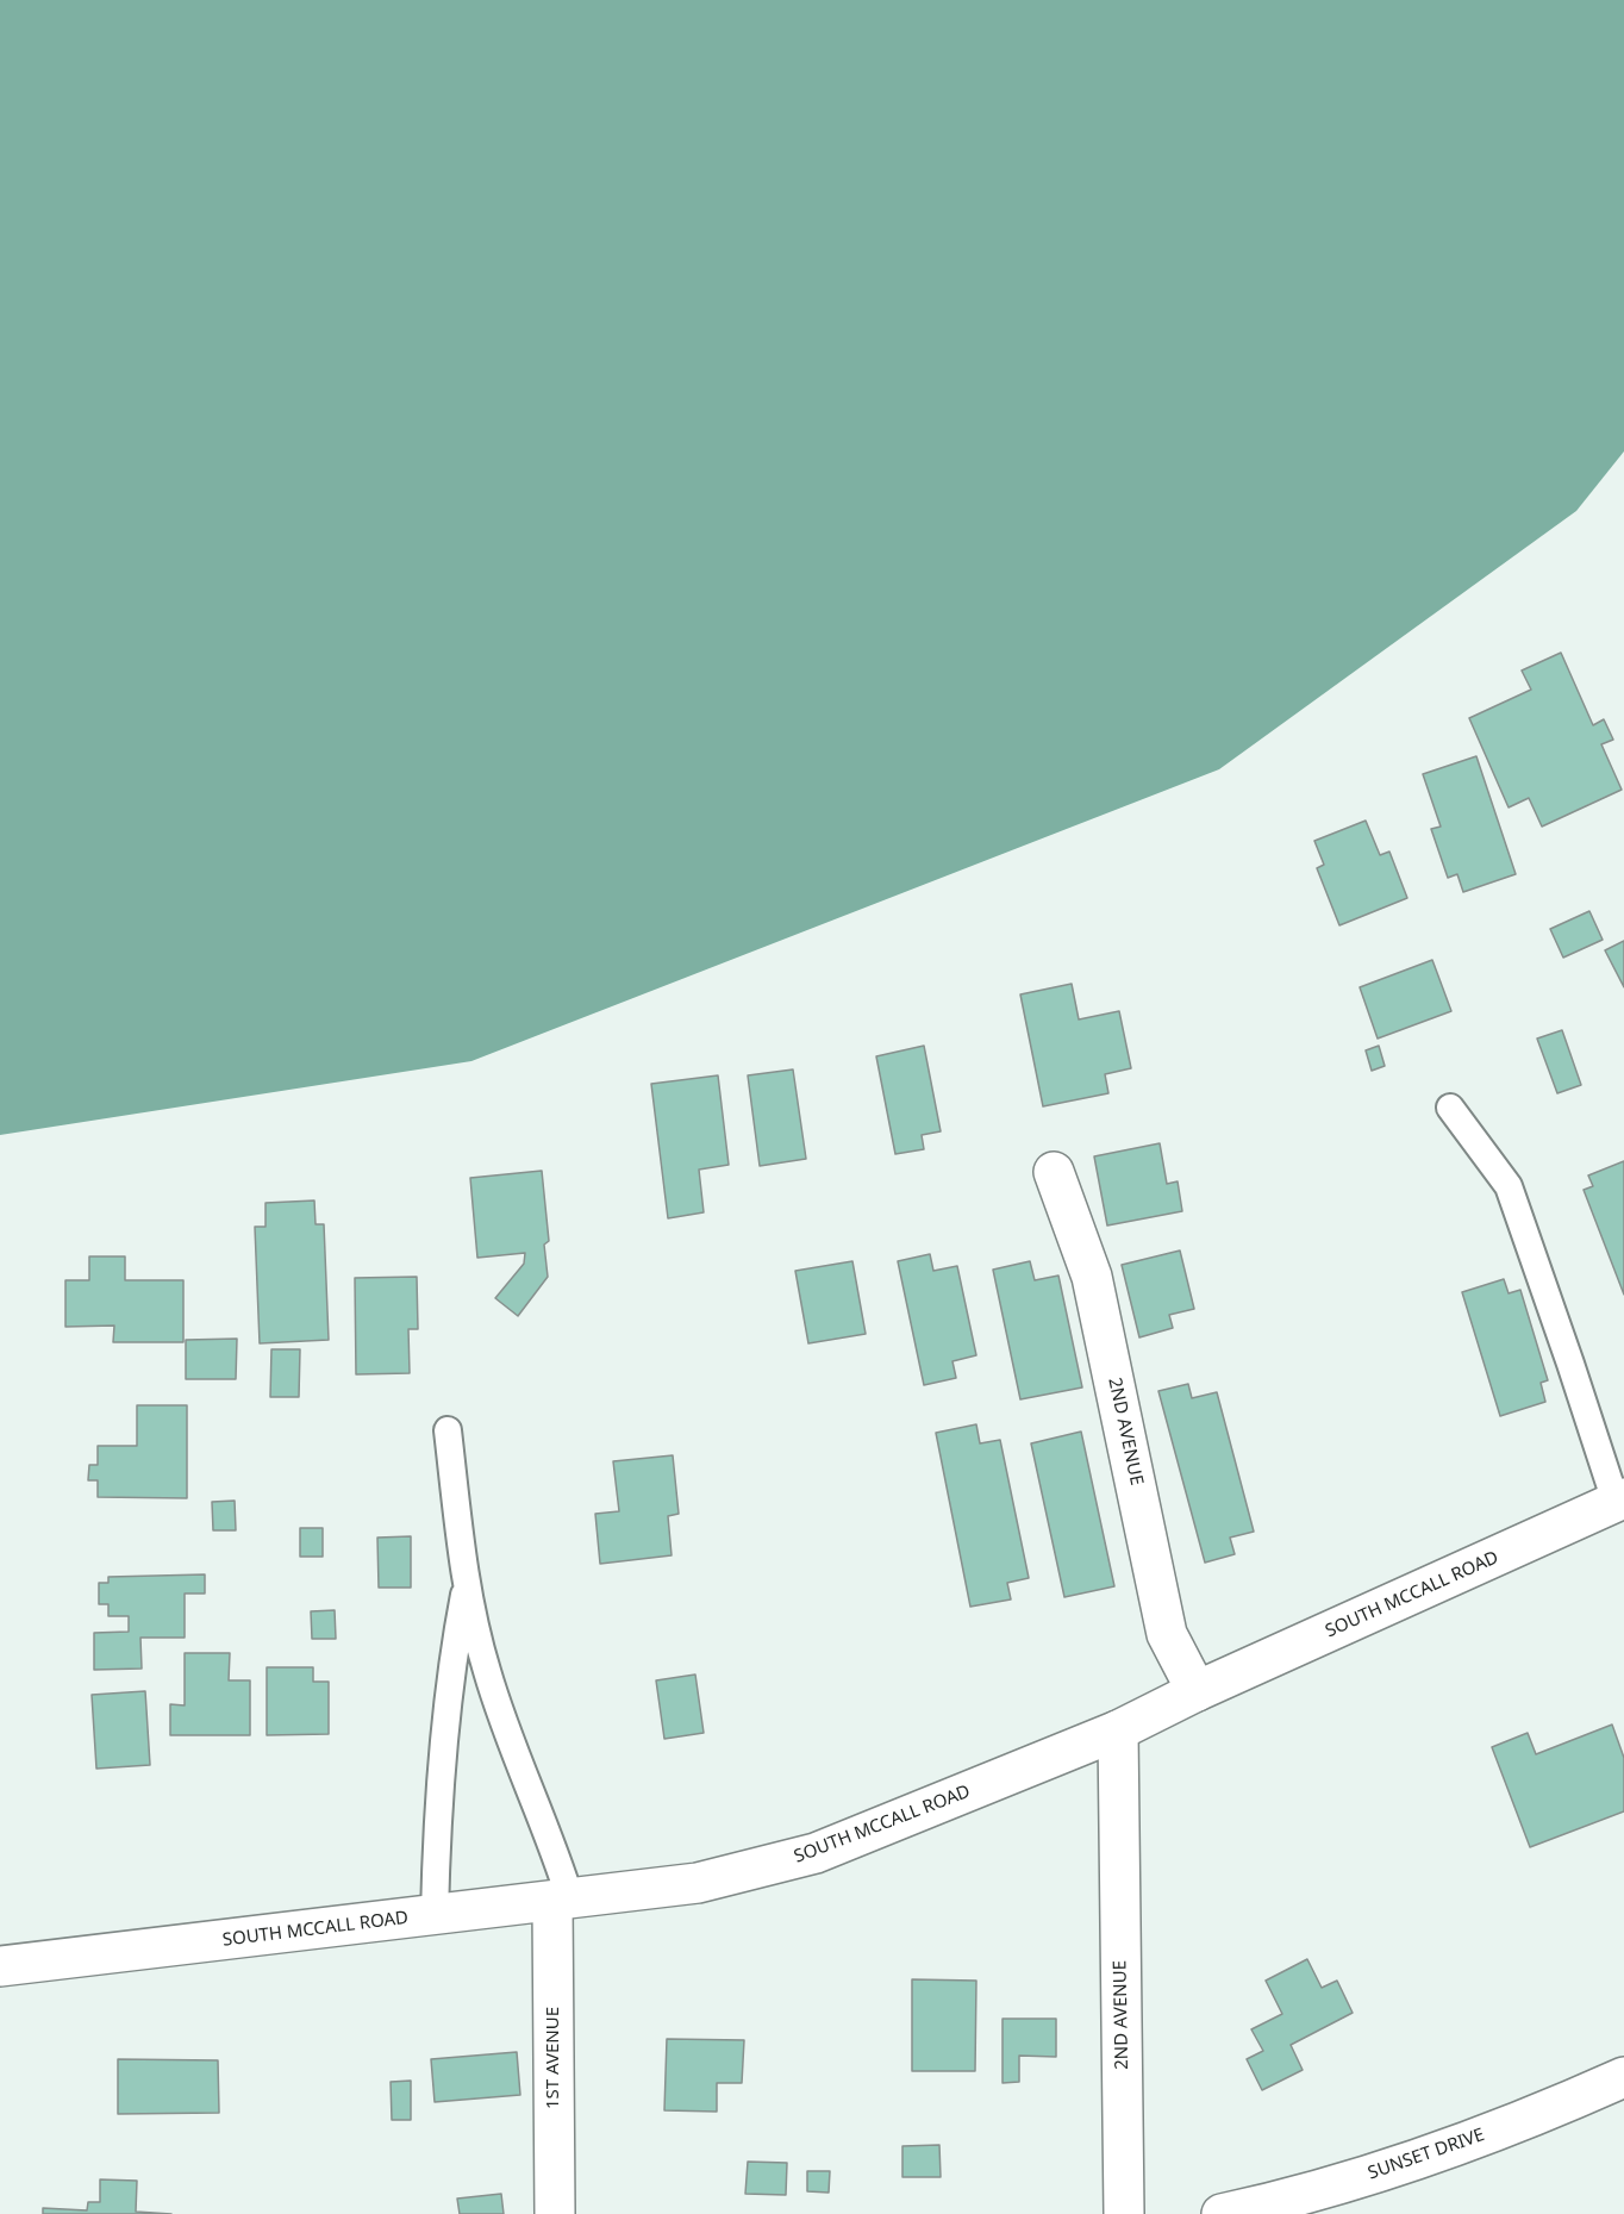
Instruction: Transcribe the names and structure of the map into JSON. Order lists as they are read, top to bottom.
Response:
{
  "streets": {
    "street": [
      "2ND AVENUE",
      "SOUTH MCCALL ROAD",
      "1ST AVENUE",
      "SUNSET DRIVE"
    ]
  },
  "crossings": [
    ["2ND AVENUE", "SOUTH MCCALL ROAD"],
    ["SOUTH MCCALL ROAD", "1ST AVENUE"]
  ]
}
